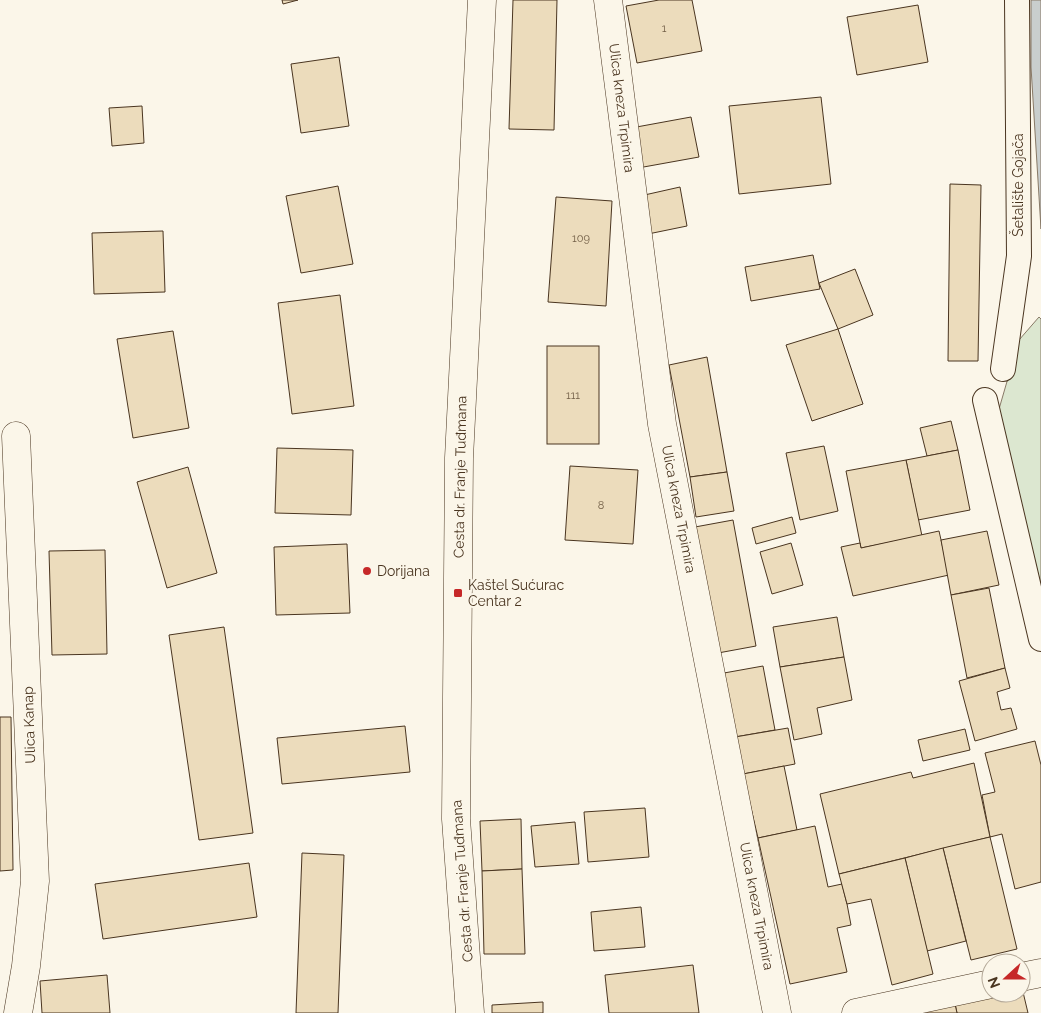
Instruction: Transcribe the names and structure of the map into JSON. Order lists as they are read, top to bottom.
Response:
{
  "streets": {
    "street": [
      "Ulica kneza Trpimira",
      "Šetalište Gojača",
      "Cesta dr. Franje Tuđmana",
      "Ulica Kanap"
    ]
  },
  "places": {
    "other": ["Dorijana"],
    "transit": ["Kaštel Sućurac Centar 2"]
  },
  "house_numbers": [
    "1",
    "109",
    "111",
    "8"
  ],
  "north": "left"
}
